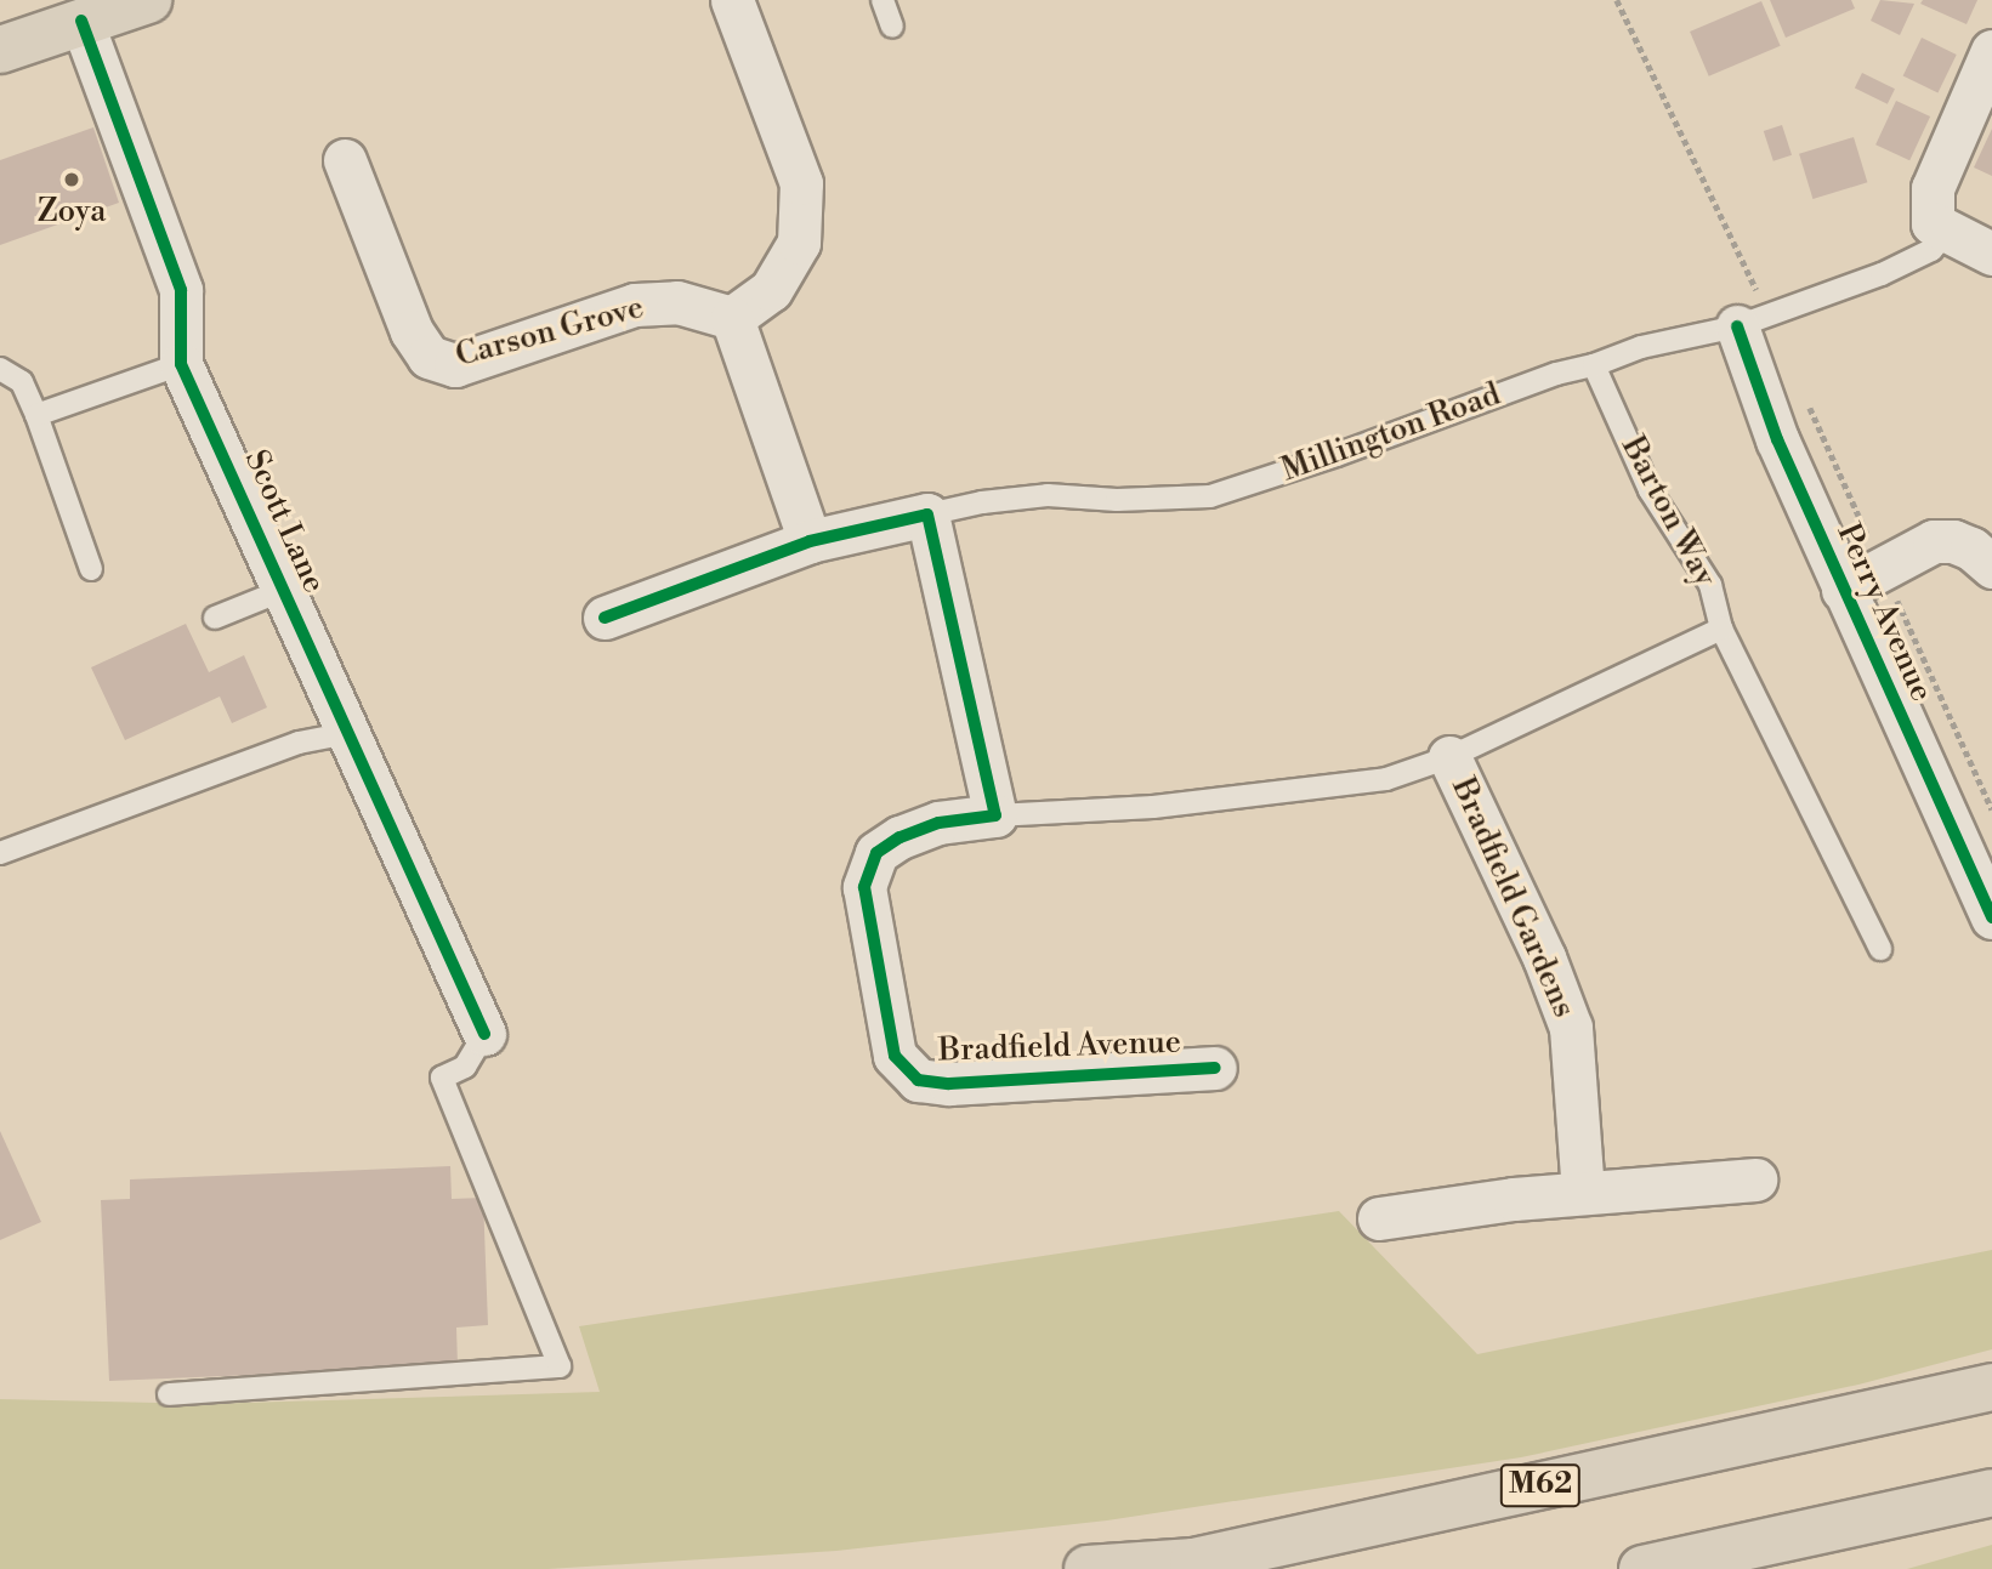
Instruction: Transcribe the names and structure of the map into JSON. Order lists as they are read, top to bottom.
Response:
{
  "streets": {
    "main road": ["M62"],
    "street": [
      "Carson Grove",
      "Millington Road",
      "Scott Lane",
      "Perry Avenue",
      "Bradfield Gardens",
      "Bradfield Avenue"
    ],
    "lane": ["Barton Way"]
  },
  "crossings": [
    ["Millington Road", "Barton Way"],
    ["Millington Road", "Perry Avenue"],
    ["Barton Way", "Bradfield Avenue"],
    ["Bradfield Gardens", "Bradfield Avenue"]
  ],
  "places": ["Zoya"]
}
